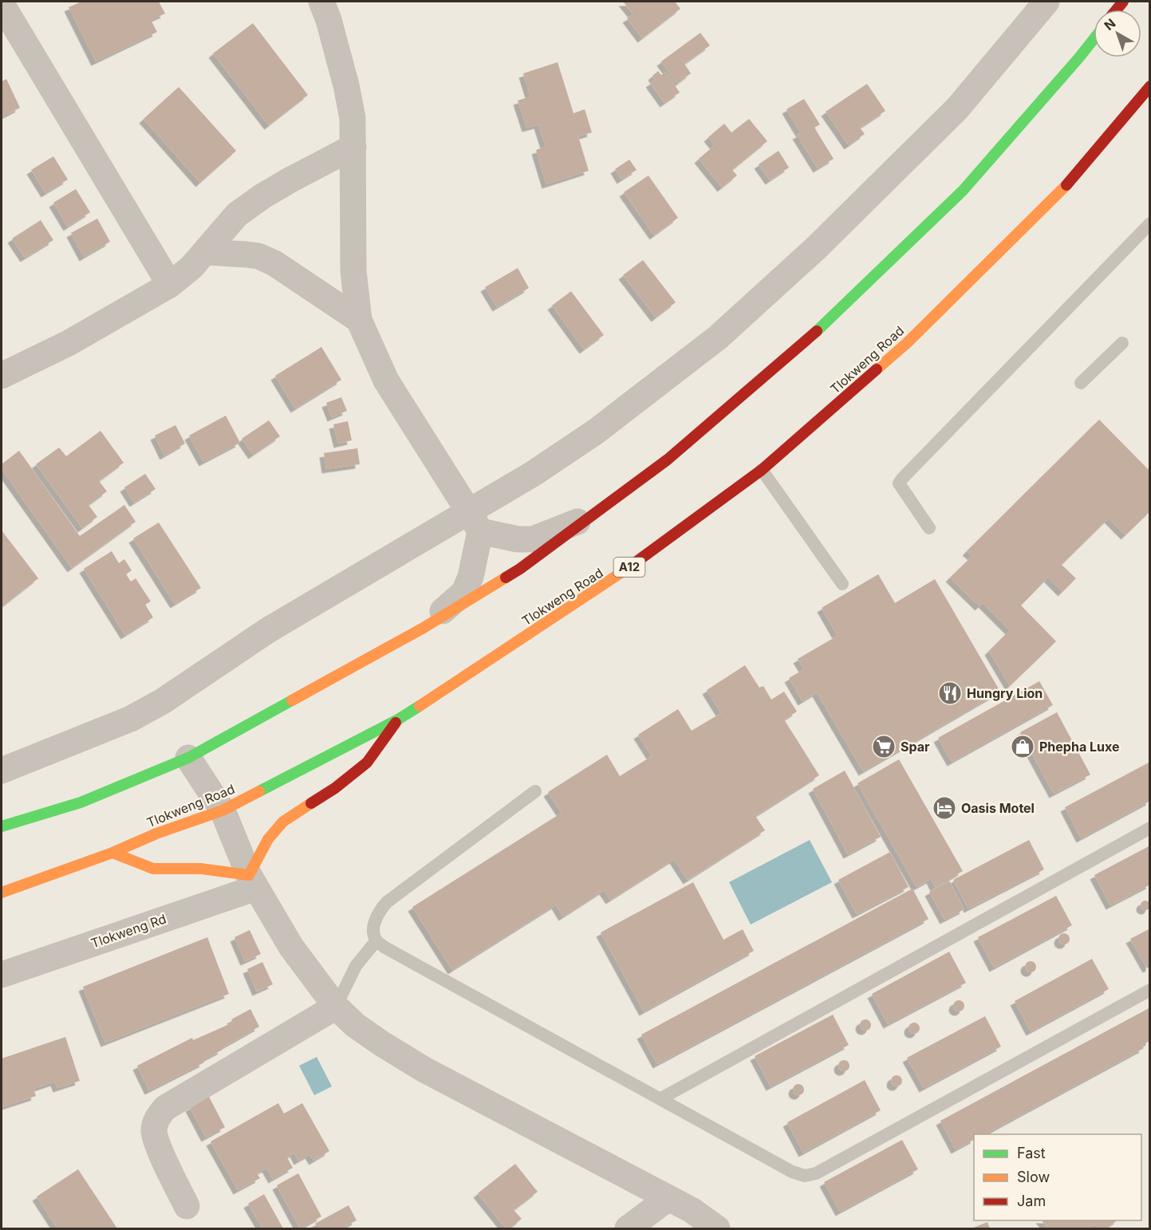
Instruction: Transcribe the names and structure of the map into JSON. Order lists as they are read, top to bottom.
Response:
{
  "streets": {
    "main road": ["Tlokweng Road", "A12"],
    "street": ["Tlokweng Rd"]
  },
  "places": {
    "restaurant": ["Hungry Lion"],
    "supermarket": ["Spar"],
    "shop": ["Phepha Luxe"],
    "hotel": ["Oasis Motel"]
  },
  "legend": ["Fast", "Slow", "Jam"],
  "north": "top left"
}
